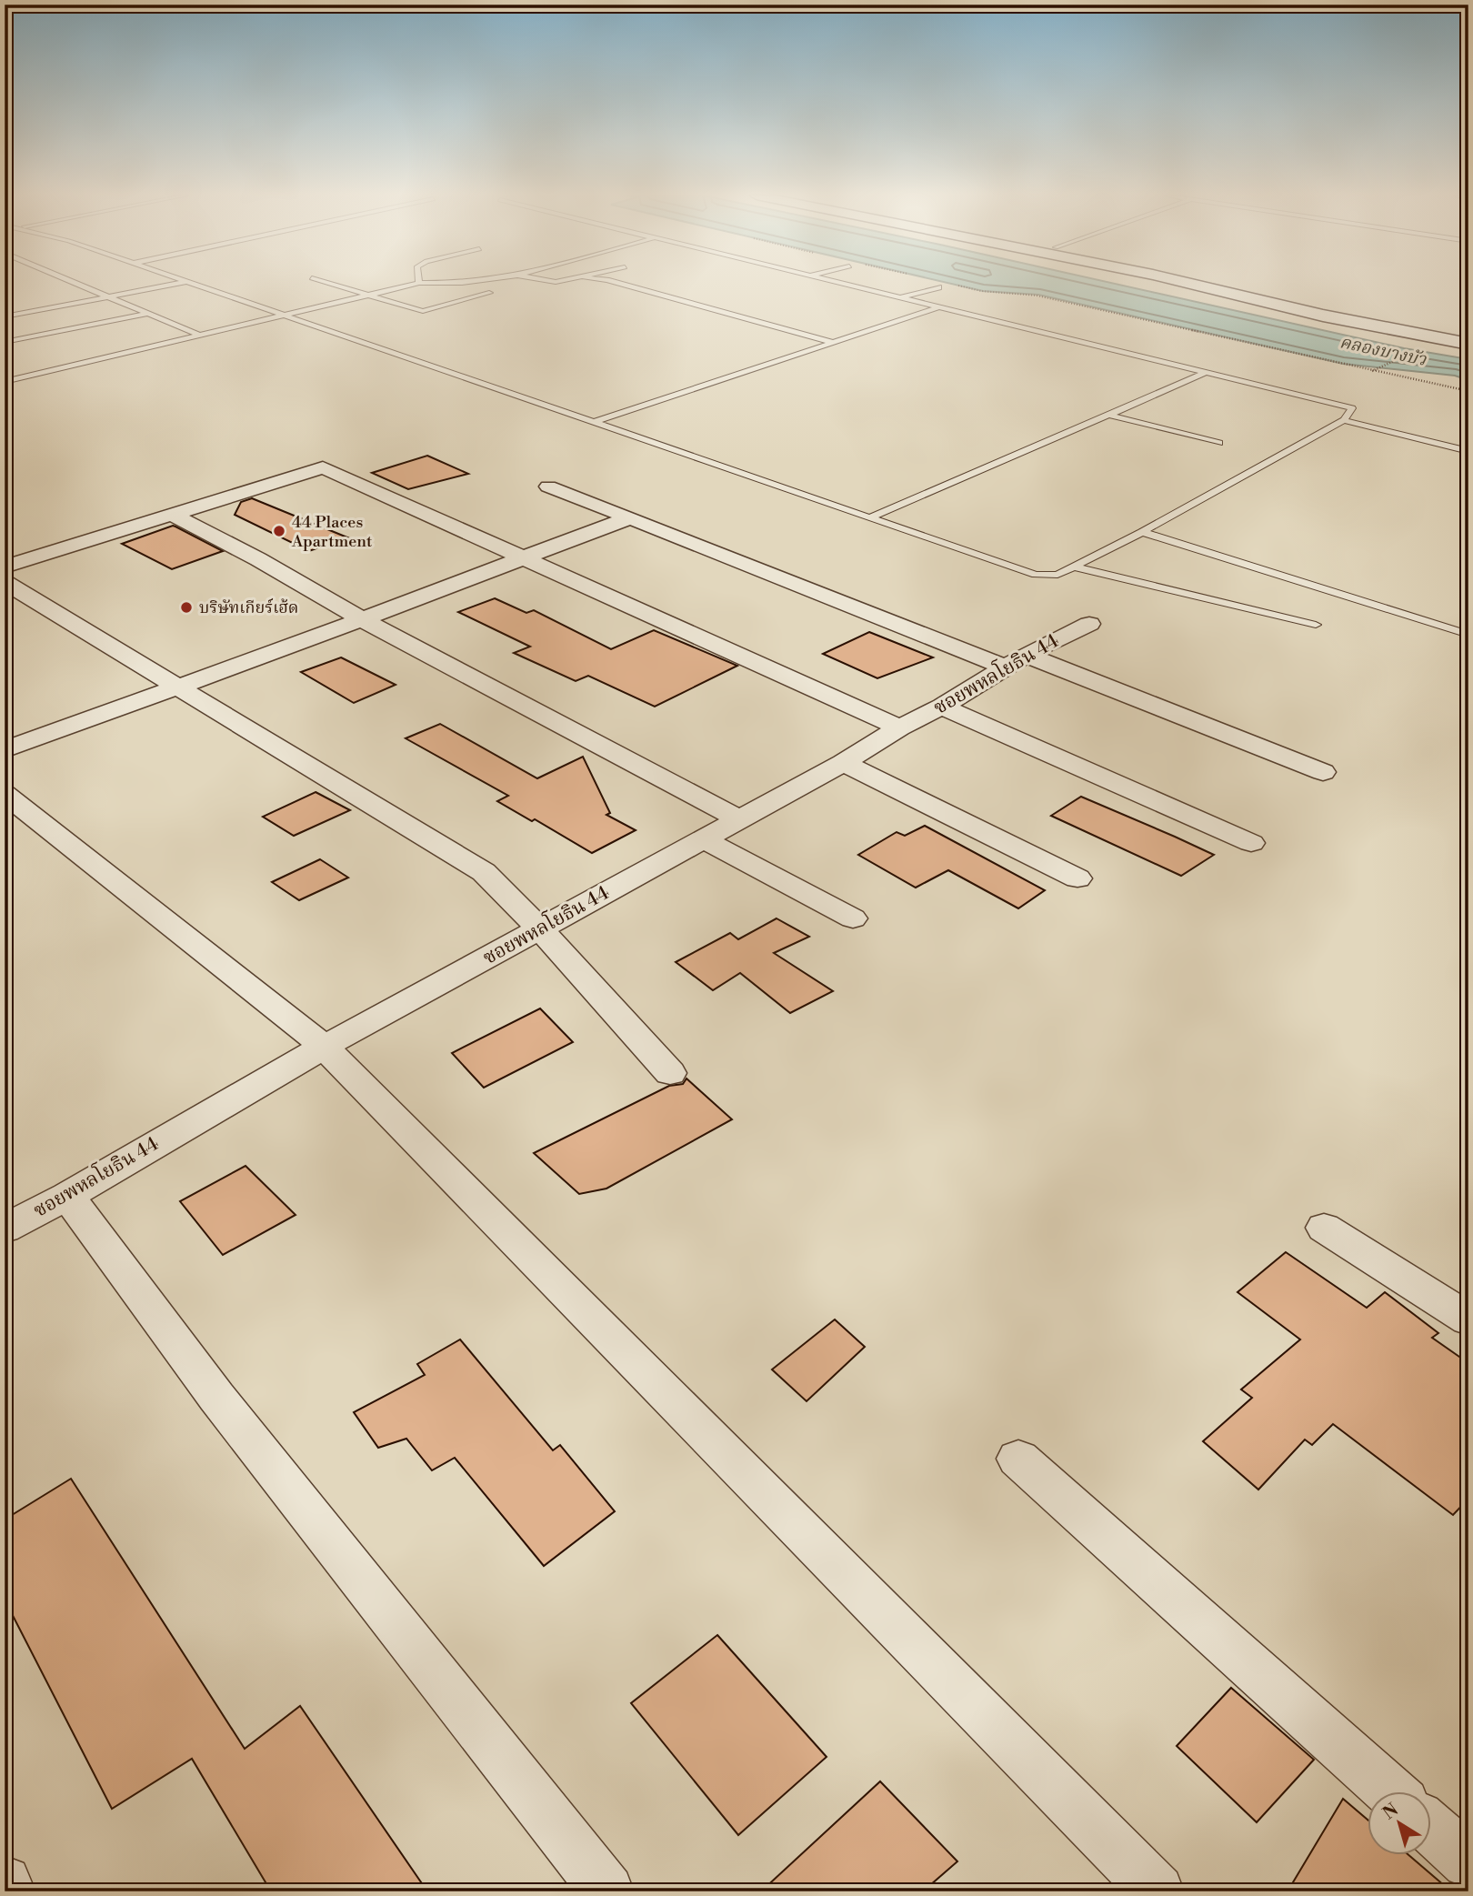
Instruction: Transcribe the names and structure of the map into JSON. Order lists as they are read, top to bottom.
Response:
{
  "streets": {
    "street": ["ซอยพหลโยธิน 44"]
  },
  "water": ["คลองบางบัว"],
  "places": ["44 Places Apartment", "บริษัทเกียร์เฮ้ด"],
  "north": "top left"
}
